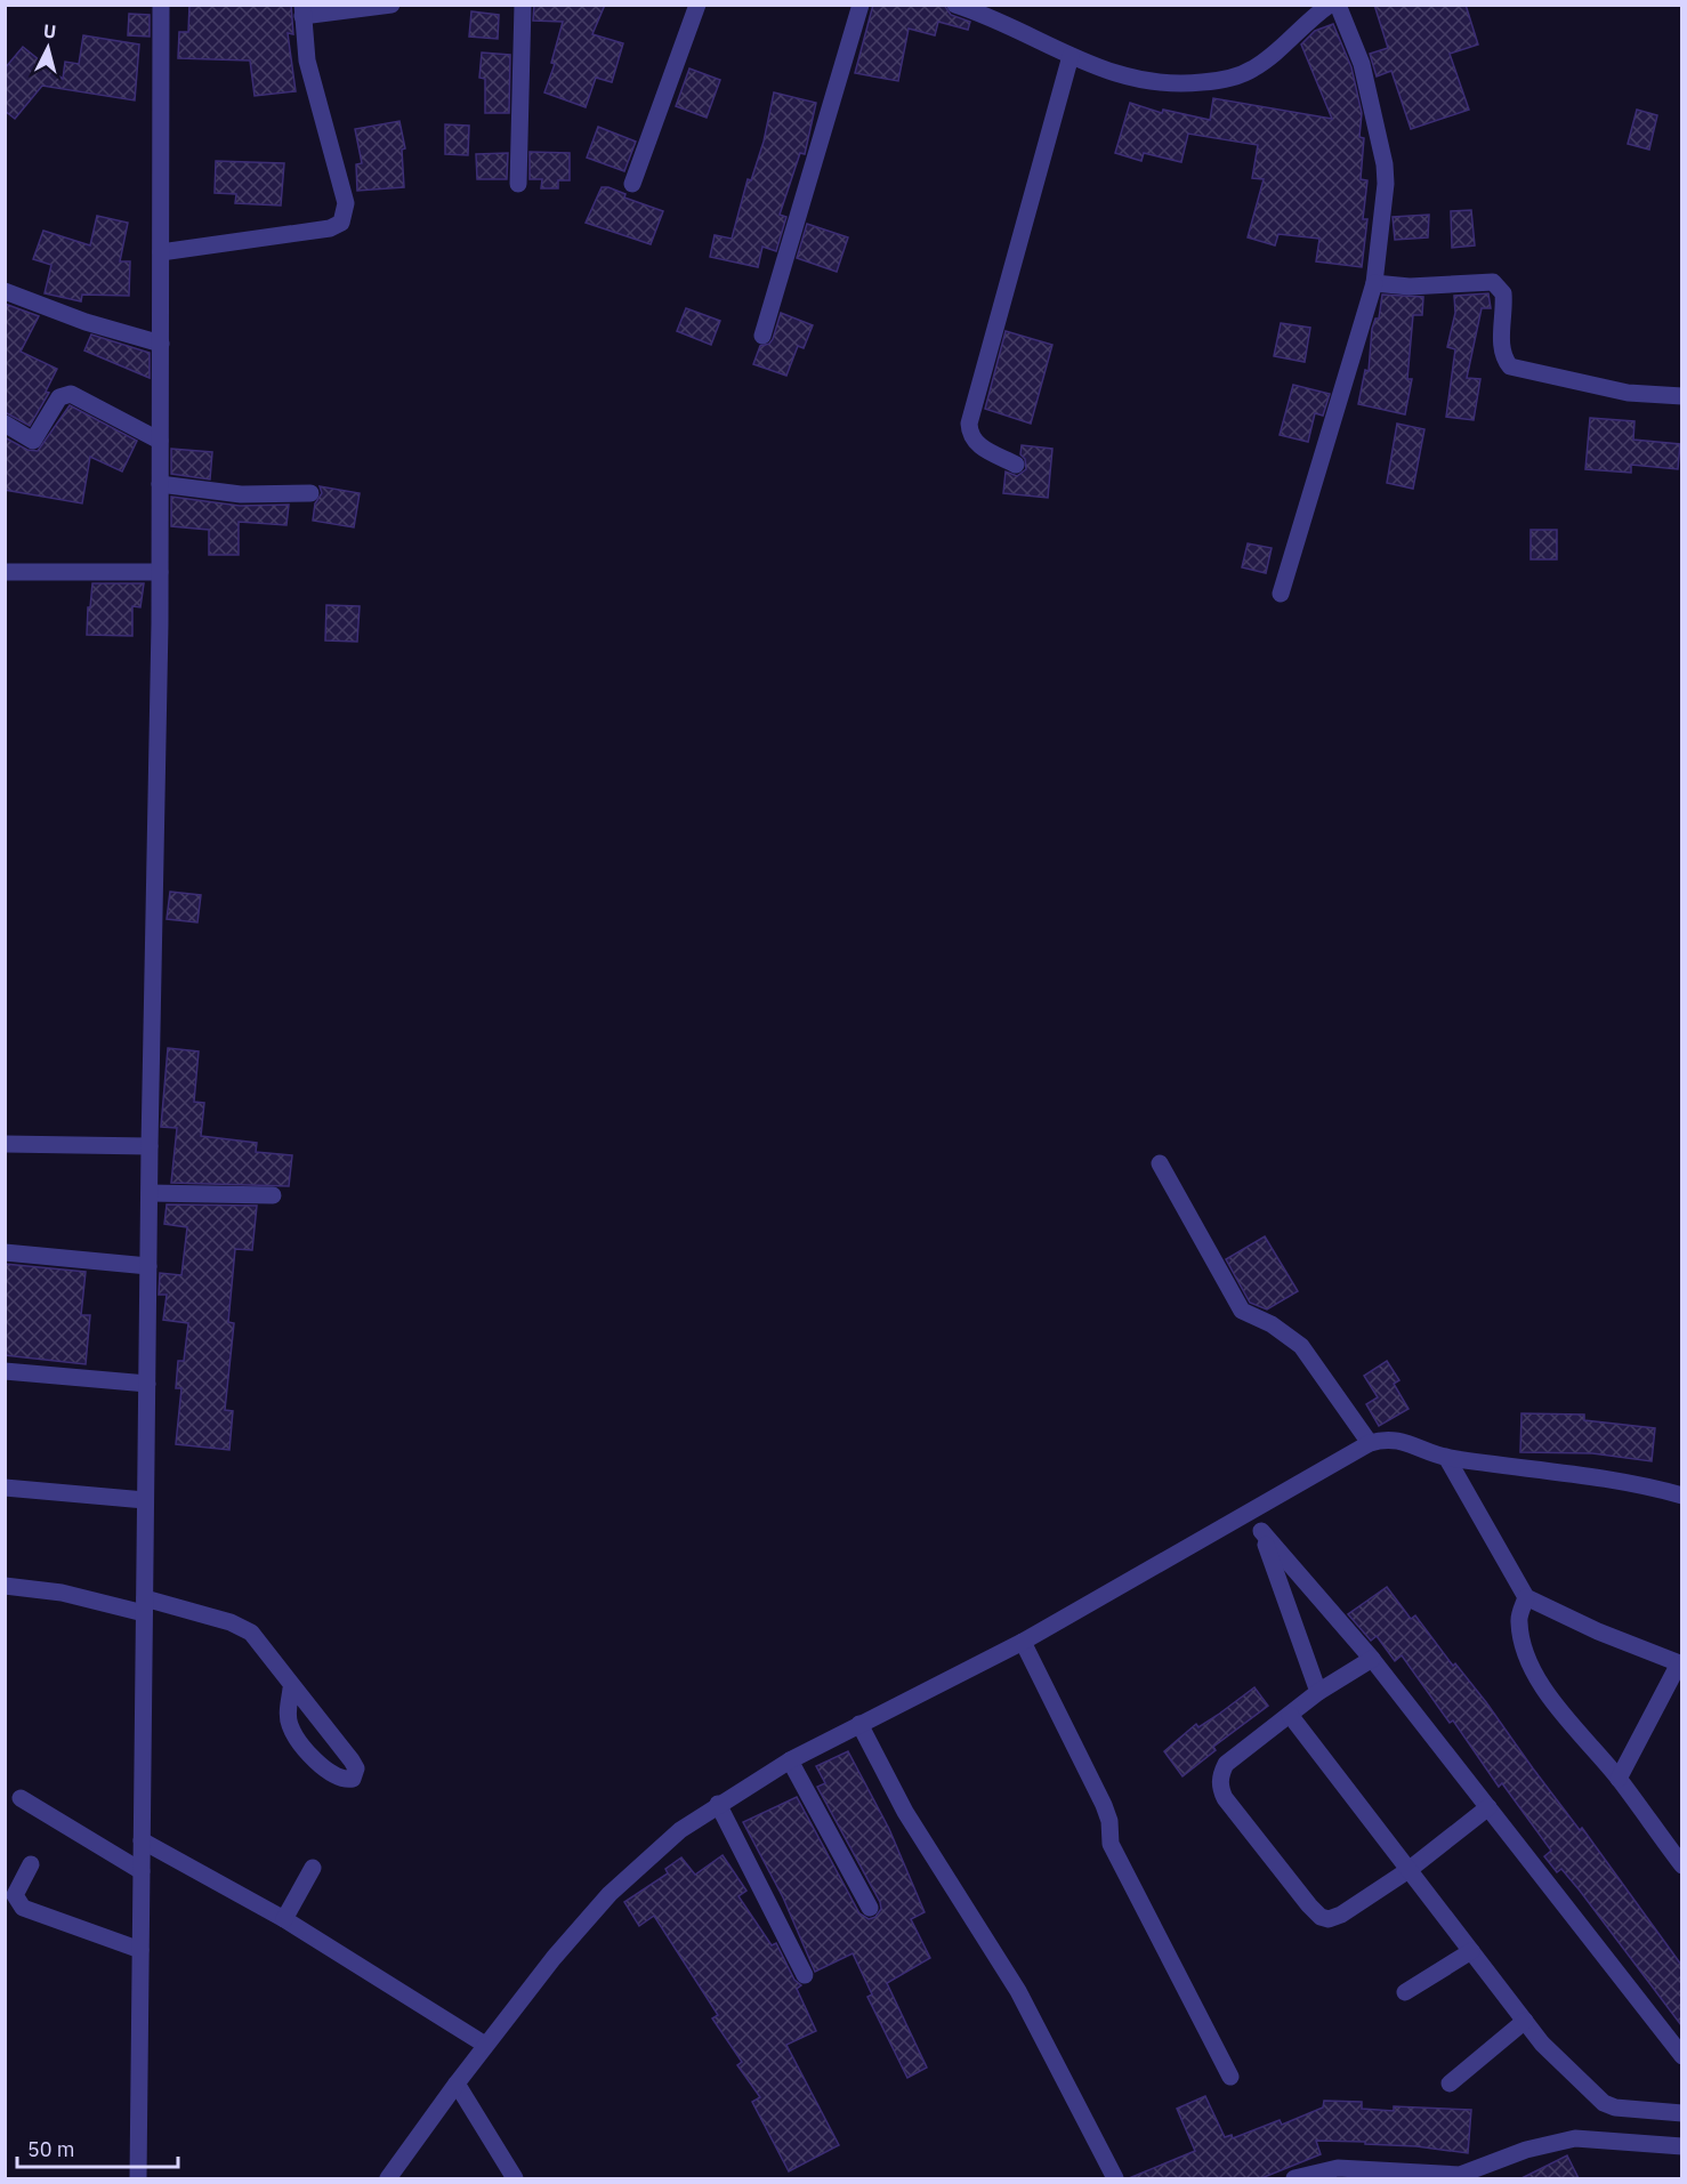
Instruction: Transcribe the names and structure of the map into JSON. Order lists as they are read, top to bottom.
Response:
{
  "scale_bar": "50 m",
  "north": "top"
}
